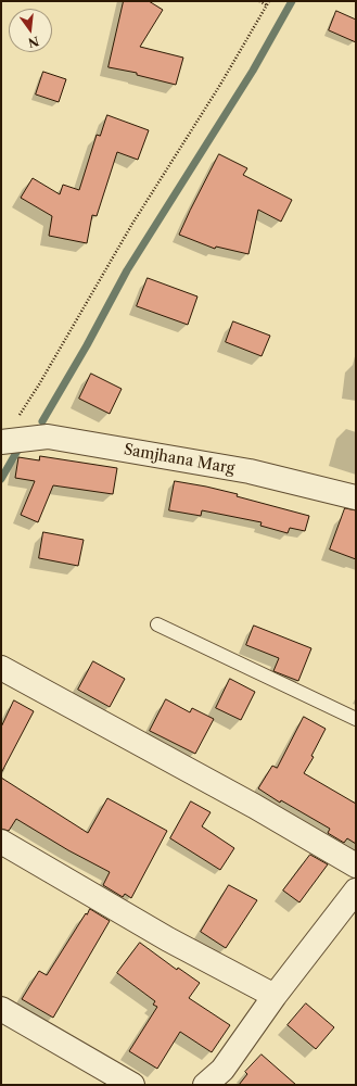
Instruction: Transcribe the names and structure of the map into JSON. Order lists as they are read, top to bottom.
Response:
{
  "streets": {
    "street": ["Samjhana Marg"]
  },
  "north": "bottom"
}
